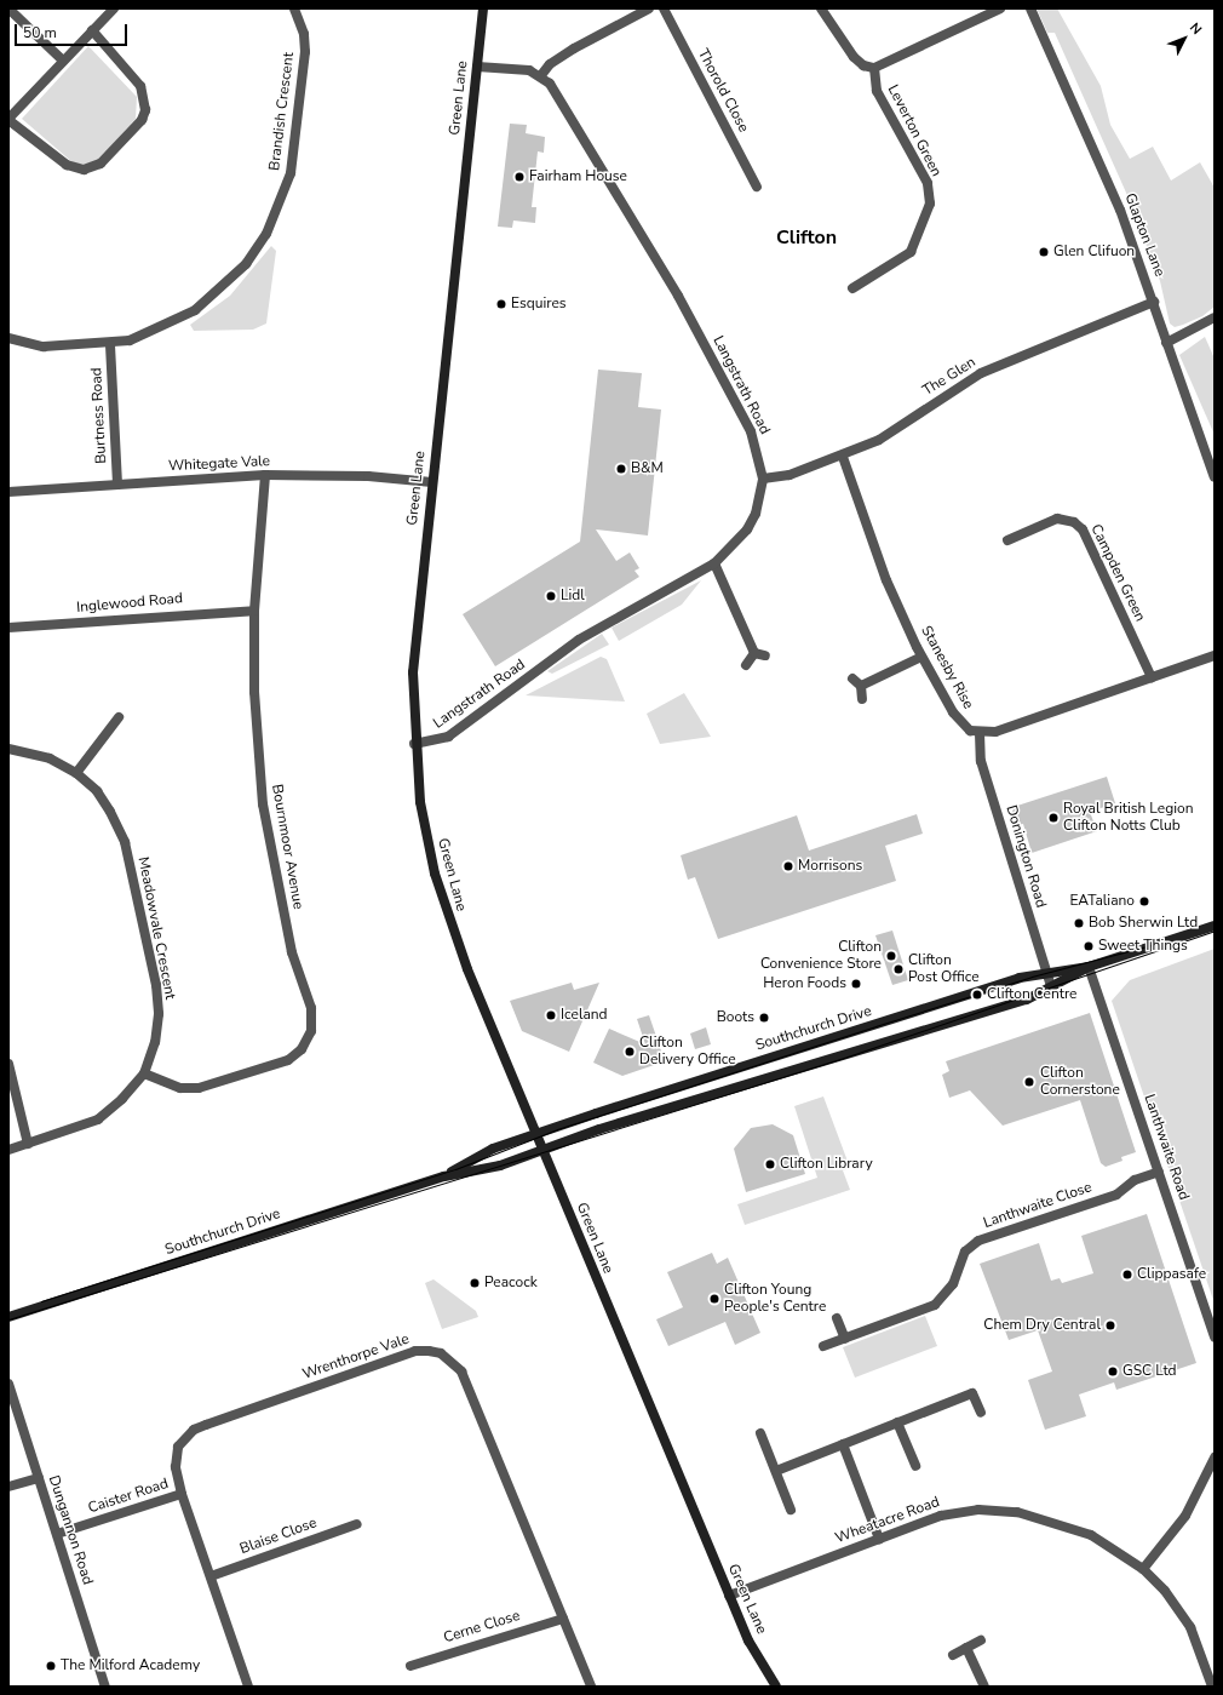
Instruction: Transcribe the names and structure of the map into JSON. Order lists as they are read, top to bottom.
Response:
{
  "streets": {
    "street": [
      "Thorold Close",
      "Green Lane",
      "Brandish Crescent",
      "Leverton Green",
      "Glapton Lane",
      "The Glen",
      "Langstrath Road",
      "Burtness Road",
      "Whitegate Vale",
      "Campden Green",
      "Inglewood Road",
      "Stanesby Rise",
      "Bournmoor Avenue",
      "Donington Road",
      "Meadowvale Crescent",
      "Southchurch Drive",
      "Lanthwaite Road",
      "Lanthwaite Close",
      "Wrenthorpe Vale",
      "Caister Road",
      "Wheatacre Road",
      "Dungannon Road",
      "Blaise Close",
      "Cerne Close"
    ]
  },
  "crossings": [
    ["Green Lane", "Langstrath Road"],
    ["Green Lane", "Whitegate Vale"],
    ["Green Lane", "Southchurch Drive"],
    ["Green Lane", "Wheatacre Road"],
    ["Brandish Crescent", "Burtness Road"],
    ["Glapton Lane", "The Glen"],
    ["The Glen", "Langstrath Road"],
    ["The Glen", "Stanesby Rise"],
    ["Burtness Road", "Whitegate Vale"],
    ["Whitegate Vale", "Bournmoor Avenue"],
    ["Inglewood Road", "Bournmoor Avenue"],
    ["Stanesby Rise", "Donington Road"],
    ["Bournmoor Avenue", "Meadowvale Crescent"],
    ["Donington Road", "Southchurch Drive"],
    ["Southchurch Drive", "Lanthwaite Road"],
    ["Lanthwaite Road", "Lanthwaite Close"],
    ["Wrenthorpe Vale", "Caister Road"],
    ["Wrenthorpe Vale", "Blaise Close"],
    ["Wrenthorpe Vale", "Cerne Close"],
    ["Caister Road", "Dungannon Road"]
  ],
  "districts": ["Clifton"],
  "places": [
    "Fairham House",
    "Glen Clifuon",
    "Esquires",
    "B&M",
    "Lidl",
    "Royal British Legion Clifton Notts Club",
    "Morrisons",
    "EATaliano",
    "Bob Sherwin Ltd",
    "Sweet Things",
    "Clifton Convenience Store",
    "Clifton Post Office",
    "Heron Foods",
    "Clifton Centre",
    "Iceland",
    "Boots",
    "Clifton Delivery Office",
    "Clifton Cornerstone",
    "Clifton Library",
    "Clippasafe",
    "Peacock",
    "Clifton Young People's Centre",
    "Chem Dry Central",
    "GSC Ltd",
    "The Milford Academy"
  ],
  "scale_bar": "50 m",
  "north": "top right"
}
